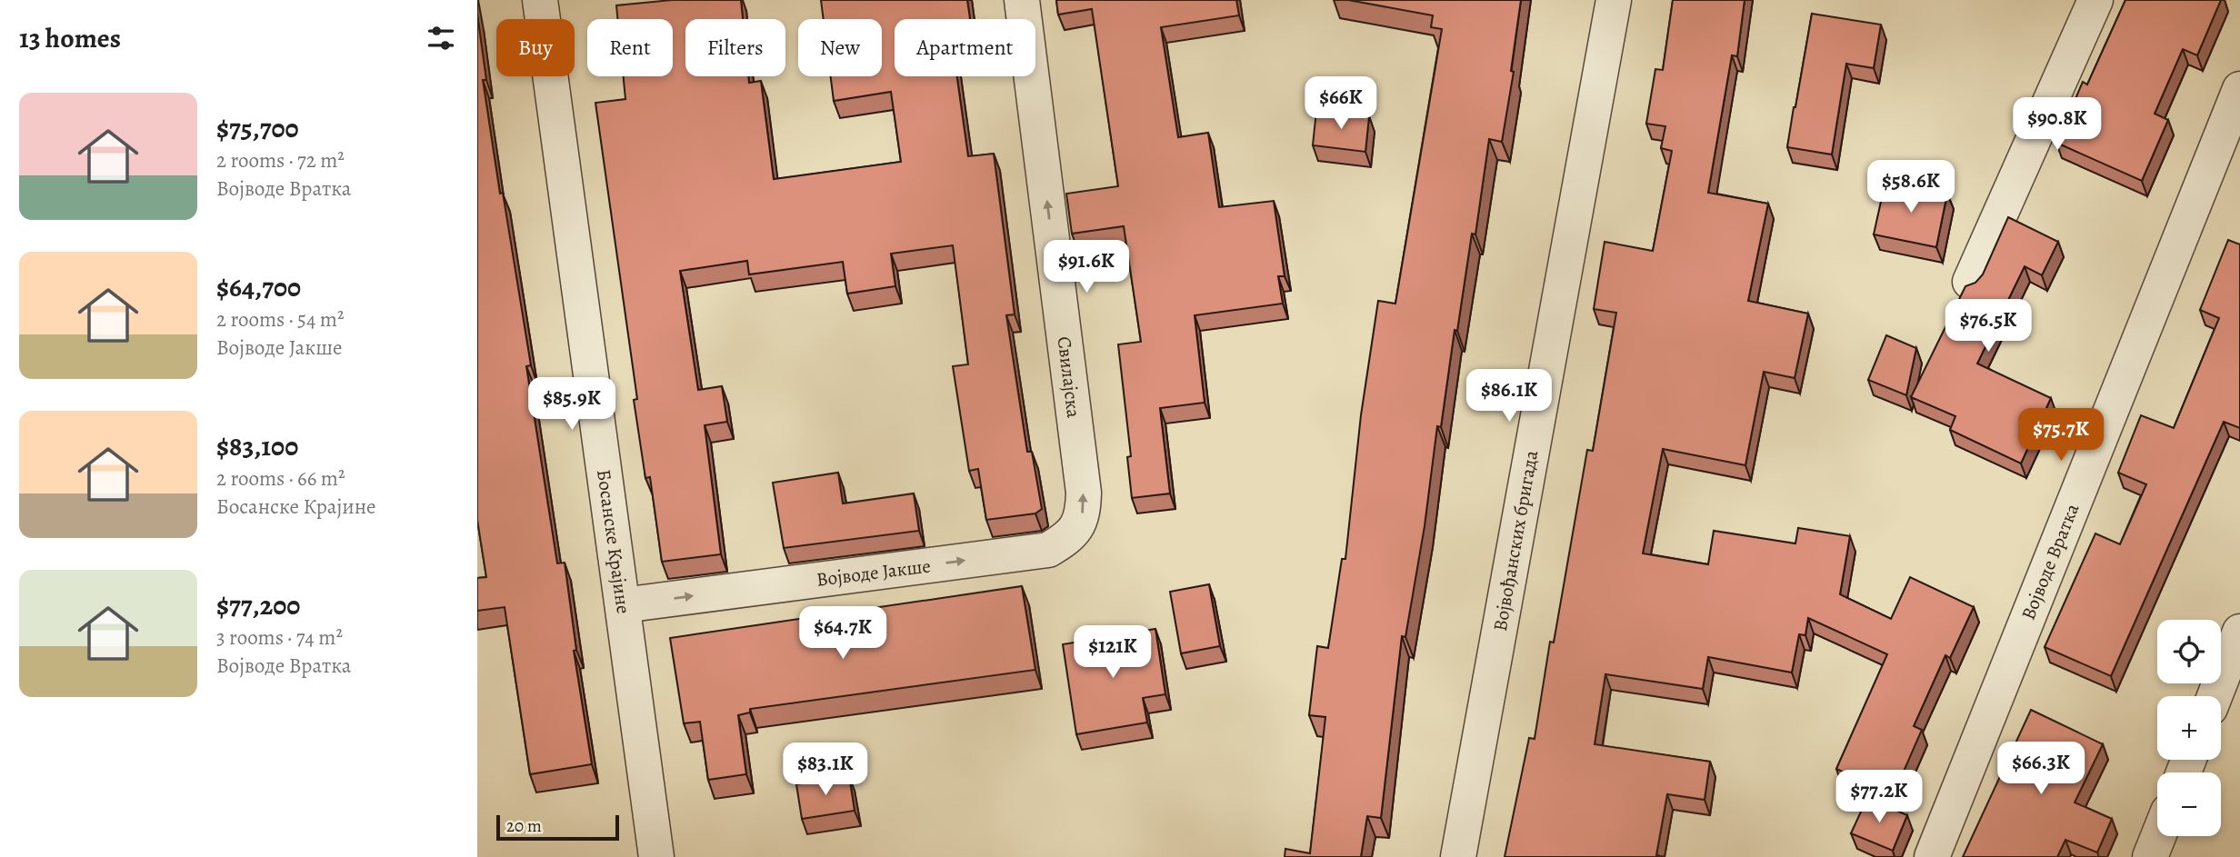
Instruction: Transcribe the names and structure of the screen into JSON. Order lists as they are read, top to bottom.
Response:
{
  "streets": {
    "street": [
      "Свилајска",
      "Војвођанских бригада",
      "Босанске Крајине",
      "Војводе Вратка",
      "Војводе Јакше"
    ]
  },
  "crossings": [
    ["Свилајска", "Војводе Јакше"],
    ["Босанске Крајине", "Војводе Јакше"]
  ],
  "one_way": ["Свилајска", "Војводе Јакше"],
  "scale_bar": "20 m",
  "page": {
    "heading": "13 homes",
    "chip": [
      "Buy",
      "Rent",
      "Filters",
      "New",
      "Apartment"
    ],
    "list": [
      {
        "name": "$75,700",
        "note": "2 rooms · 72 m² · Војводе Вратка"
      },
      {
        "name": "$64,700",
        "note": "2 rooms · 54 m² · Војводе Јакше"
      },
      {
        "name": "$83,100",
        "note": "2 rooms · 66 m² · Босанске Крајине"
      },
      {
        "name": "$77,200",
        "note": "3 rooms · 74 m² · Војводе Вратка"
      }
    ],
    "price": [
      "$66K",
      "$90.8K",
      "$58.6K",
      "$91.6K",
      "$76.5K",
      "$86.1K",
      "$85.9K",
      "$75.7K",
      "$64.7K",
      "$121K",
      "$66.3K",
      "$83.1K",
      "$77.2K"
    ],
    "map_buttons": ["+", "−"],
    "scale": "20 m"
  }
}
